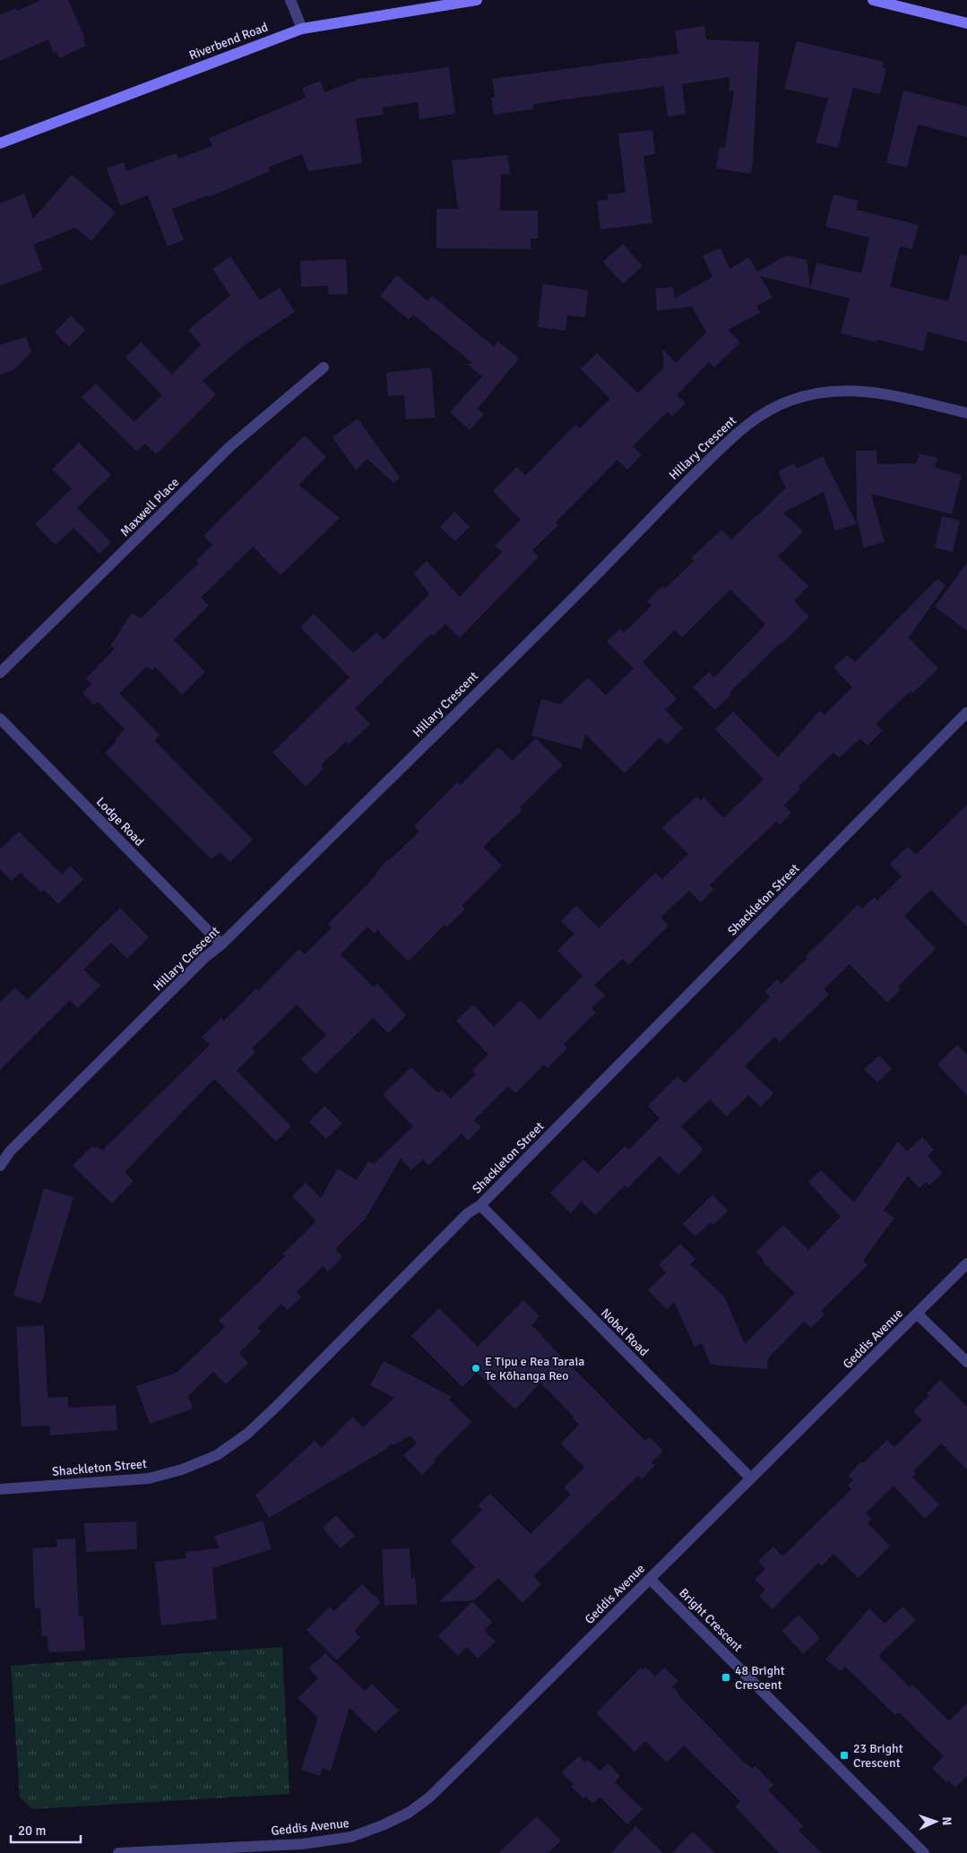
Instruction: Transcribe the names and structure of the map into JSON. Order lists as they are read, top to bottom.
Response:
{
  "streets": {
    "main road": ["Riverbend Road"],
    "street": [
      "Hillary Crescent",
      "Maxwell Place",
      "Lodge Road",
      "Shackleton Street",
      "Nobel Road",
      "Geddis Avenue",
      "Bright Crescent"
    ]
  },
  "crossings": [
    ["Hillary Crescent", "Lodge Road"],
    ["Shackleton Street", "Nobel Road"],
    ["Nobel Road", "Geddis Avenue"],
    ["Geddis Avenue", "Bright Crescent"]
  ],
  "places": {
    "other": ["E Tipu e Rea Taraia Te Kōhanga Reo"],
    "transit": ["48 Bright Crescent", "23 Bright Crescent"]
  },
  "scale_bar": "20 m",
  "north": "right"
}
